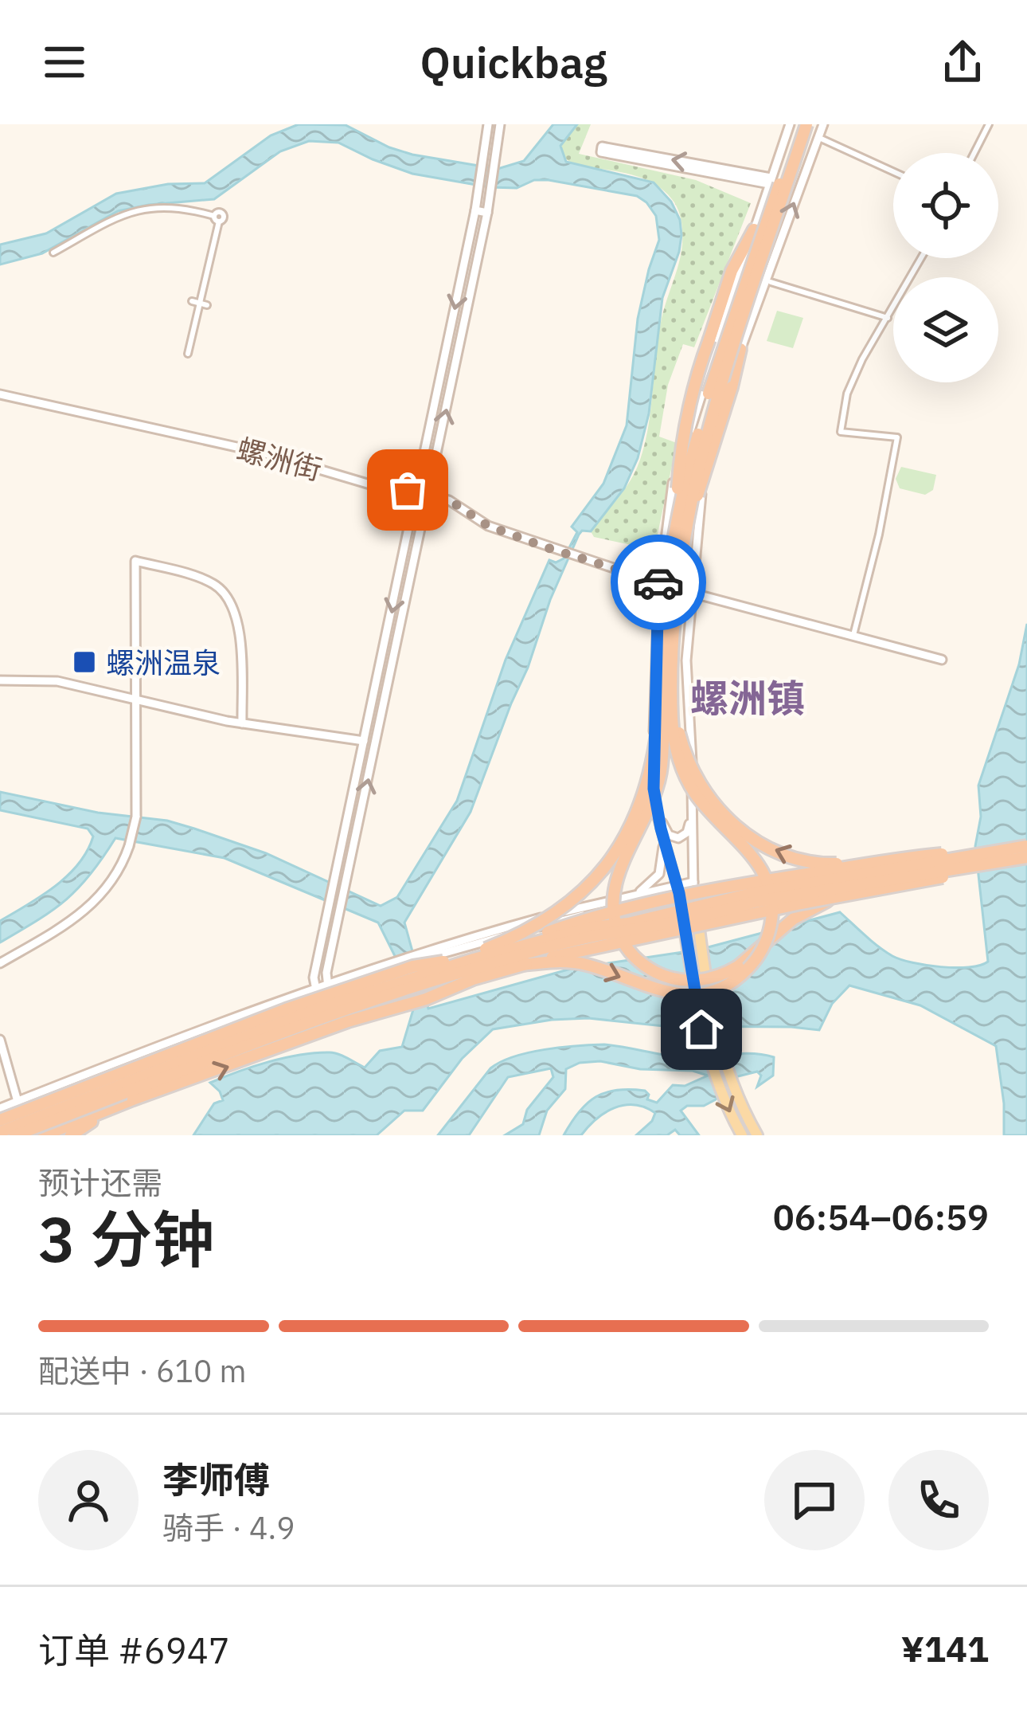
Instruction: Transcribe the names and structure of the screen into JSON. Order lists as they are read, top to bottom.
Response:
{
  "streets": {
    "street": ["螺洲街"]
  },
  "districts": ["螺洲镇"],
  "places": {
    "transit": ["螺洲温泉"]
  },
  "page": {
    "header": "Quickbag",
    "heading": ["3 分钟", "预计还需", "06:54–06:59"],
    "panel": [
      "李师傅",
      "骑手 · 4.9",
      "订单 #6947",
      "¥141"
    ],
    "bar": "配送中 · 610 m"
  }
}
